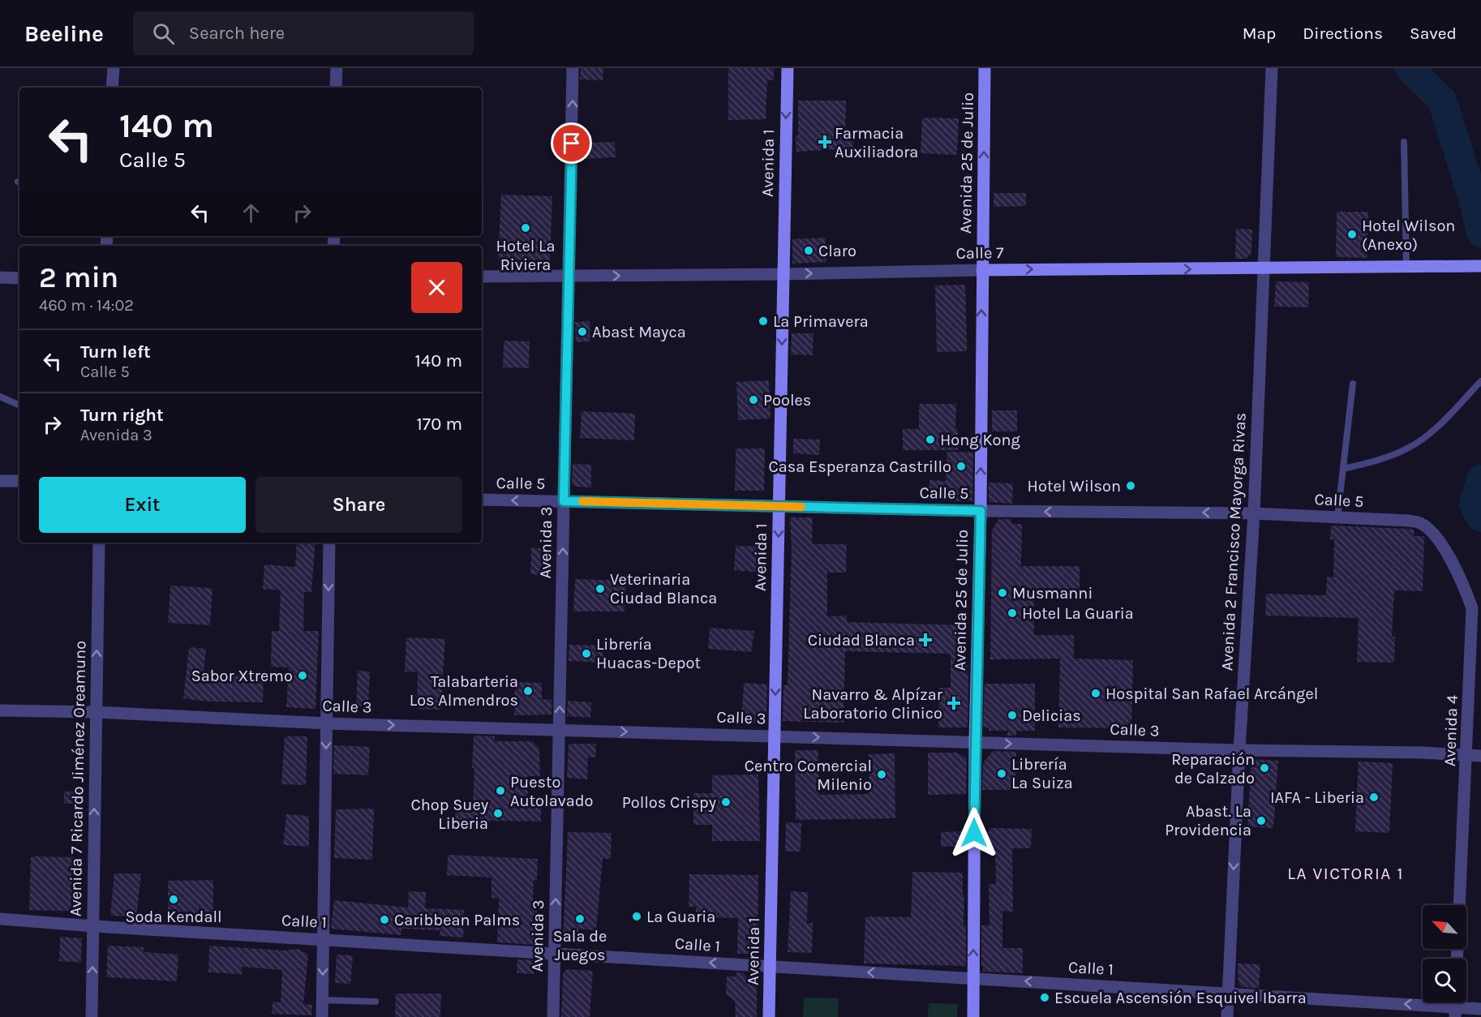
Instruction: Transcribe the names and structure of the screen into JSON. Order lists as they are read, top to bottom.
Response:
{
  "streets": {
    "street": [
      "Avenida 1",
      "Avenida 25 de Julio",
      "Calle 7",
      "Calle 5",
      "Avenida 2 Francisco Mayorga Rivas",
      "Avenida 3",
      "Calle 3",
      "Avenida 4",
      "Avenida 7 Ricardo Jiménez Oreamuno",
      "Calle 1"
    ]
  },
  "crossings": [
    ["Avenida 1", "Calle 7"],
    ["Avenida 1", "Calle 5"],
    ["Avenida 1", "Calle 3"],
    ["Avenida 1", "Calle 1"],
    ["Avenida 25 de Julio", "Calle 7"],
    ["Avenida 25 de Julio", "Calle 5"],
    ["Avenida 25 de Julio", "Calle 3"],
    ["Avenida 25 de Julio", "Calle 1"],
    ["Calle 7", "Avenida 2 Francisco Mayorga Rivas"],
    ["Calle 7", "Avenida 3"],
    ["Calle 5", "Avenida 2 Francisco Mayorga Rivas"],
    ["Calle 5", "Avenida 3"],
    ["Calle 5", "Avenida 4"],
    ["Avenida 2 Francisco Mayorga Rivas", "Calle 3"],
    ["Avenida 2 Francisco Mayorga Rivas", "Calle 1"],
    ["Avenida 3", "Calle 3"],
    ["Avenida 3", "Calle 1"],
    ["Calle 3", "Avenida 4"],
    ["Calle 3", "Avenida 7 Ricardo Jiménez Oreamuno"],
    ["Avenida 7 Ricardo Jiménez Oreamuno", "Calle 1"]
  ],
  "one_way": [
    "Avenida 1",
    "Avenida 25 de Julio",
    "Calle 7",
    "Calle 5",
    "Avenida 3",
    "Calle 3",
    "Avenida 7 Ricardo Jiménez Oreamuno",
    "Calle 1"
  ],
  "districts": ["LA VICTORIA 1"],
  "places": {
    "health": ["Farmacia Auxiliadora", "Ciudad Blanca", "Navarro & Alpízar Laboratorio Clinico"],
    "other": [
      "Hotel La Riviera",
      "Hotel Wilson (Anexo)",
      "Claro",
      "La Primavera",
      "Abast Mayca",
      "Pooles",
      "Hong Kong",
      "Casa Esperanza Castrillo",
      "Hotel Wilson",
      "Veterinaria Ciudad Blanca",
      "Musmanni",
      "Hotel La Guaria",
      "Librería Huacas-Depot",
      "Sabor Xtremo",
      "Talabarteria Los Almendros",
      "Hospital San Rafael Arcángel",
      "Delicias",
      "Reparación de Calzado",
      "Librería La Suiza",
      "Centro Comercial Milenio",
      "Puesto Autolavado",
      "IAFA - Liberia",
      "Pollos Crispy",
      "Chop Suey Liberia",
      "Abast. La Providencia",
      "Soda Kendall",
      "La Guaria",
      "Sala de Juegos",
      "Caribbean Palms",
      "Escuela Ascensión Esquivel Ibarra"
    ]
  },
  "north": "top left",
  "page": {
    "header": "Beeline",
    "search": "Search here",
    "nav": ["Map", "Directions", "Saved"],
    "turn": ["140 m", "Calle 5"],
    "heading": ["2 min", "460 m · 14:02"],
    "list": [
      {
        "name": "Turn left",
        "note": "Calle 5",
        "value": "140 m"
      },
      {
        "name": "Turn right",
        "note": "Avenida 3",
        "value": "170 m"
      }
    ],
    "buttons": ["Exit", "Share"]
  }
}
